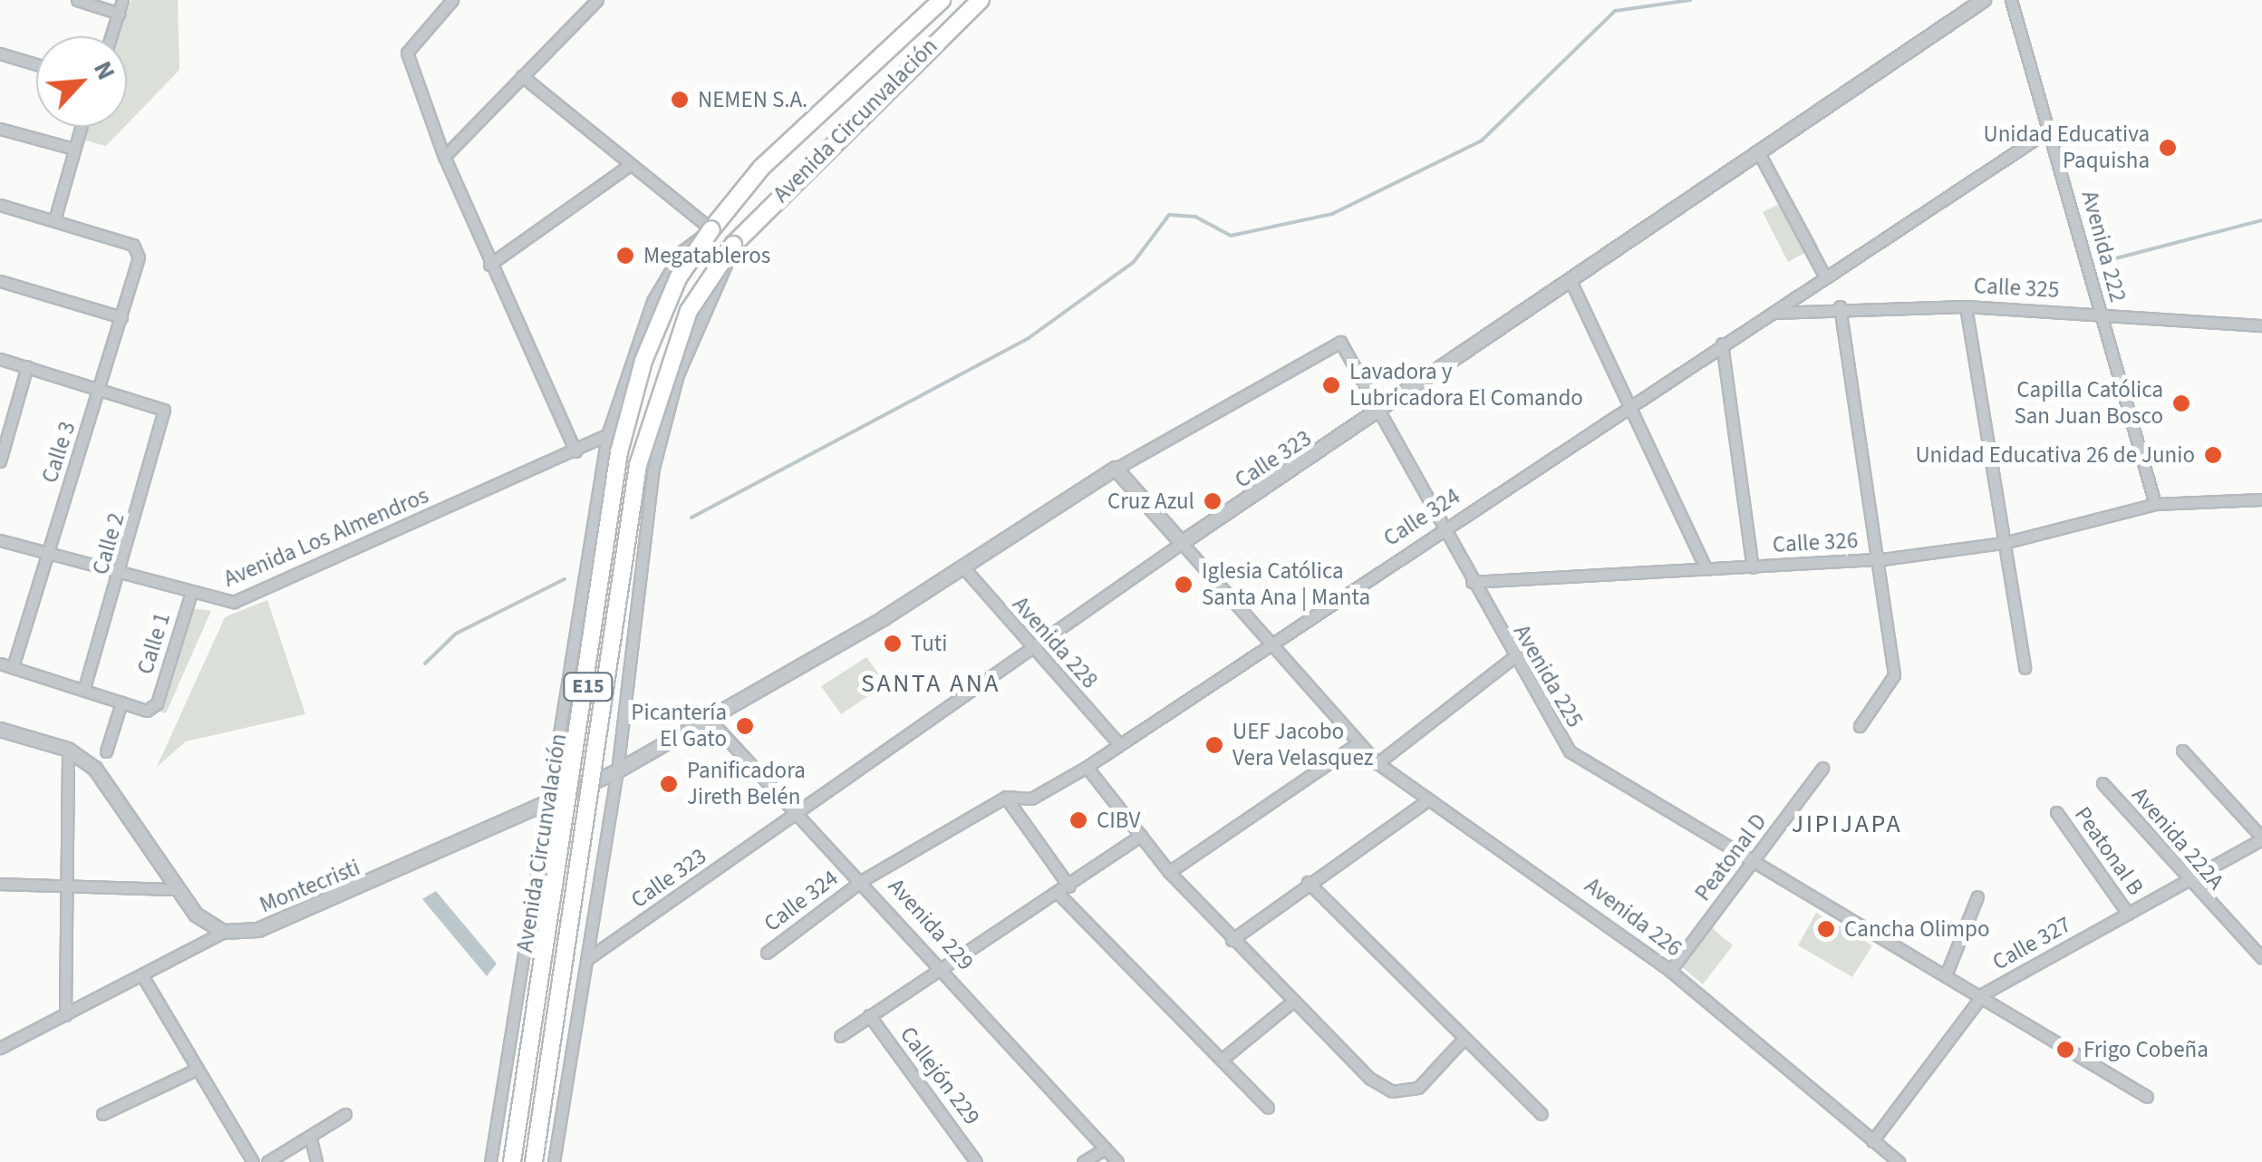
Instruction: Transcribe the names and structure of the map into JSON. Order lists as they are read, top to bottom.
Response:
{
  "streets": {
    "highway": ["Avenida Circunvalación", "E15"],
    "street": [
      "Avenida 222",
      "Calle 325",
      "Calle 3",
      "Calle 323",
      "Calle 324",
      "Avenida Los Almendros",
      "Calle 326",
      "Calle 2",
      "Avenida 228",
      "Calle 1",
      "Avenida 225",
      "Avenida 222A",
      "Peatonal B",
      "Peatonal D",
      "Montecristi",
      "Avenida 226",
      "Avenida 229",
      "Calle 327",
      "Callejón 229"
    ]
  },
  "crossings": [
    ["Avenida Circunvalación", "Calle 323"],
    ["Avenida Circunvalación", "Avenida Los Almendros"],
    ["Avenida Circunvalación", "Montecristi"],
    ["Avenida 222", "Calle 325"],
    ["Avenida 222", "Calle 324"],
    ["Avenida 222", "Calle 326"],
    ["Calle 325", "Calle 324"],
    ["Calle 3", "Avenida Los Almendros"],
    ["Calle 3", "Calle 2"],
    ["Calle 323", "Avenida 228"],
    ["Calle 323", "Avenida 225"],
    ["Calle 323", "Avenida 226"],
    ["Calle 323", "Avenida 229"],
    ["Calle 324", "Avenida 228"],
    ["Calle 324", "Avenida 225"],
    ["Calle 324", "Avenida 226"],
    ["Calle 324", "Avenida 229"],
    ["Avenida Los Almendros", "Calle 2"],
    ["Avenida Los Almendros", "Calle 1"],
    ["Calle 326", "Avenida 225"],
    ["Avenida 228", "Montecristi"],
    ["Avenida 225", "Peatonal D"],
    ["Avenida 225", "Montecristi"],
    ["Avenida 225", "Calle 327"],
    ["Avenida 222A", "Calle 327"],
    ["Peatonal B", "Calle 327"],
    ["Peatonal D", "Avenida 226"],
    ["Montecristi", "Avenida 229"],
    ["Avenida 226", "Calle 327"]
  ],
  "districts": ["SANTA ANA", "JIPIJAPA"],
  "places": [
    "NEMEN S.A.",
    "Unidad Educativa Paquisha",
    "Megatableros",
    "Lavadora y Lubricadora El Comando",
    "Capilla Católica San Juan Bosco",
    "Unidad Educativa 26 de Junio",
    "Cruz Azul",
    "Iglesia Católica Santa Ana | Manta",
    "Tuti",
    "Picantería El Gato",
    "UEF Jacobo Vera Velasquez",
    "Panificadora Jireth Belén",
    "CIBV",
    "Cancha Olimpo",
    "Frigo Cobeña"
  ],
  "north": "top right"
}
